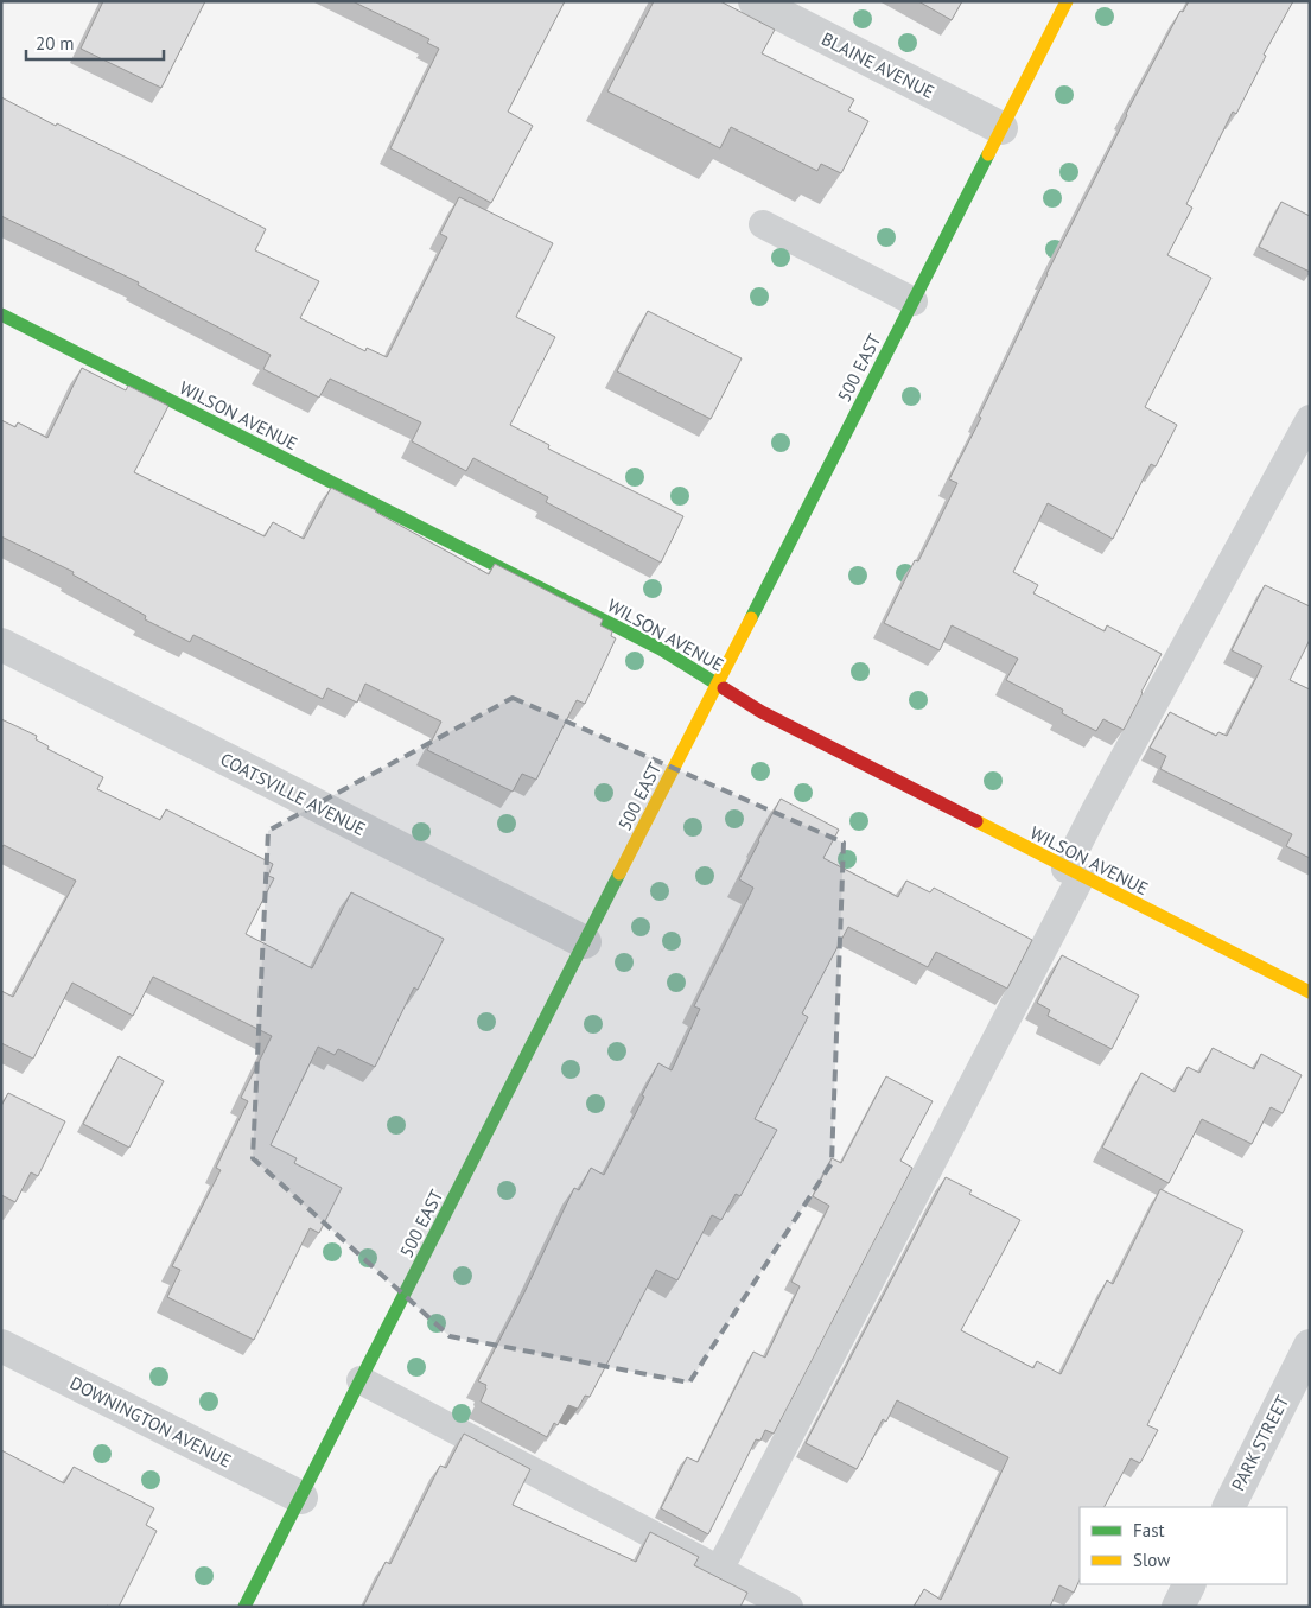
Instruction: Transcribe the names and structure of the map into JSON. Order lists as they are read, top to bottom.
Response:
{
  "streets": {
    "street": [
      "BLAINE AVENUE",
      "500 EAST",
      "WILSON AVENUE",
      "COATSVILLE AVENUE",
      "DOWNINGTON AVENUE",
      "PARK STREET"
    ]
  },
  "crossings": [
    ["BLAINE AVENUE", "500 EAST"],
    ["500 EAST", "WILSON AVENUE"],
    ["500 EAST", "COATSVILLE AVENUE"],
    ["500 EAST", "DOWNINGTON AVENUE"]
  ],
  "legend": ["Fast", "Slow"],
  "scale_bar": "20 m"
}
